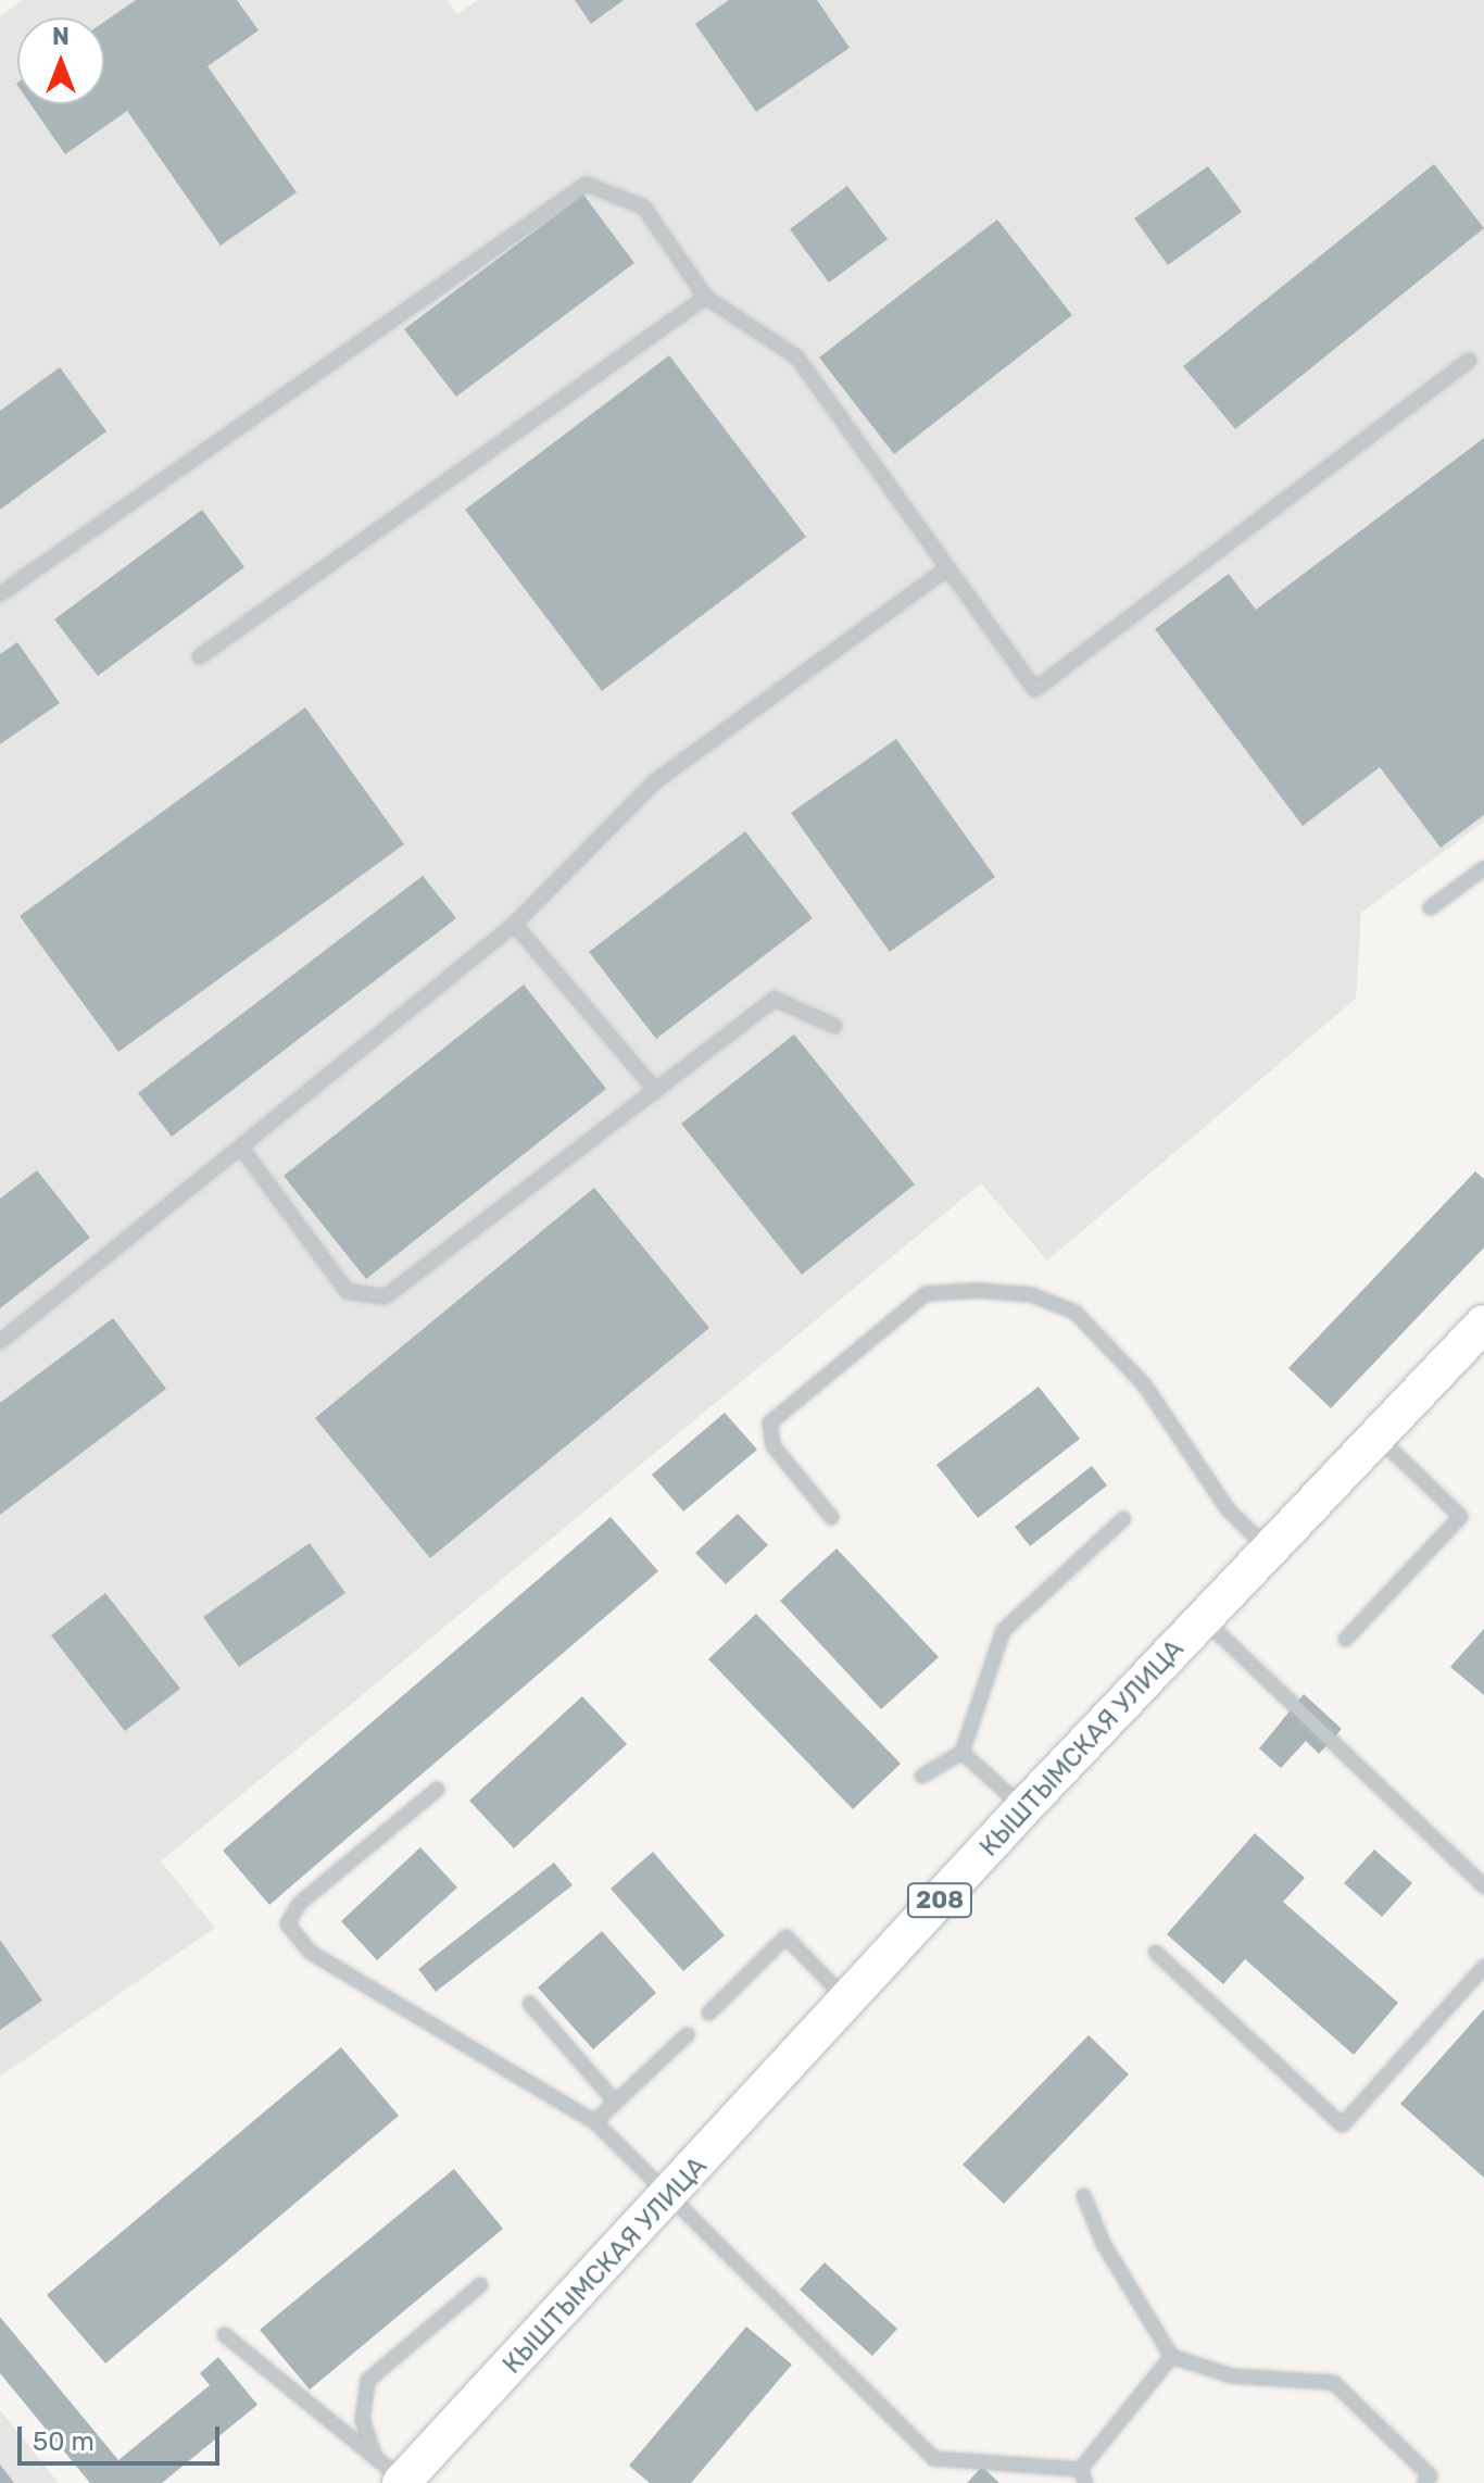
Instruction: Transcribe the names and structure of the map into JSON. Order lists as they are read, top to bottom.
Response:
{
  "streets": {
    "main road": ["КЫШТЫМСКАЯ УЛИЦА", "208"]
  },
  "scale_bar": "50 m",
  "north": "top"
}
